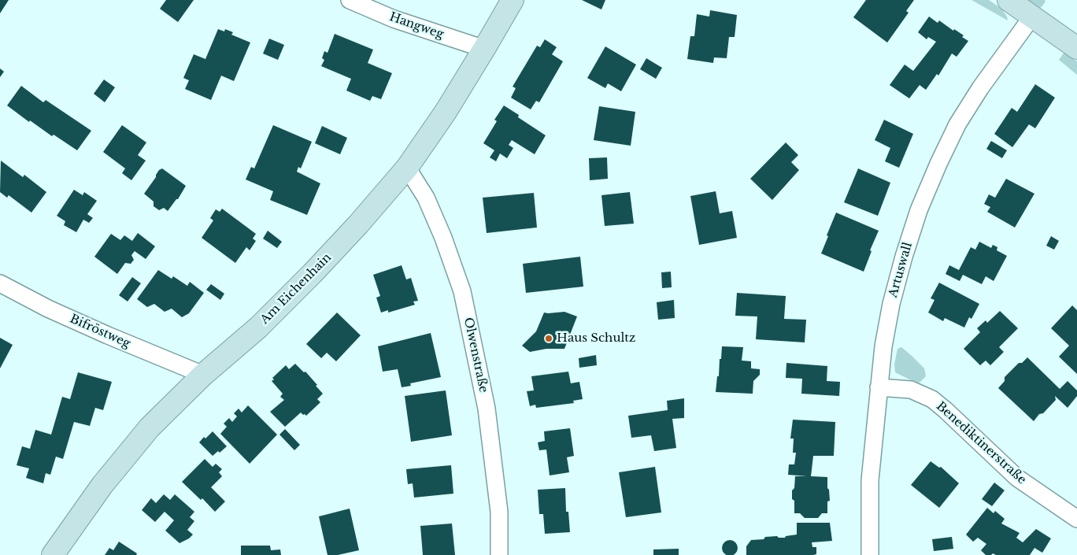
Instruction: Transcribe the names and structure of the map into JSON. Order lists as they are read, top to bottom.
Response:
{
  "streets": {
    "street": [
      "Hangweg",
      "Artuswall",
      "Am Eichenhain",
      "Bifröstweg",
      "Olwenstraße",
      "Benediktinerstraße"
    ]
  },
  "crossings": [
    ["Hangweg", "Am Eichenhain"],
    ["Artuswall", "Benediktinerstraße"],
    ["Am Eichenhain", "Bifröstweg"],
    ["Am Eichenhain", "Olwenstraße"]
  ],
  "places": ["Haus Schultz"]
}
